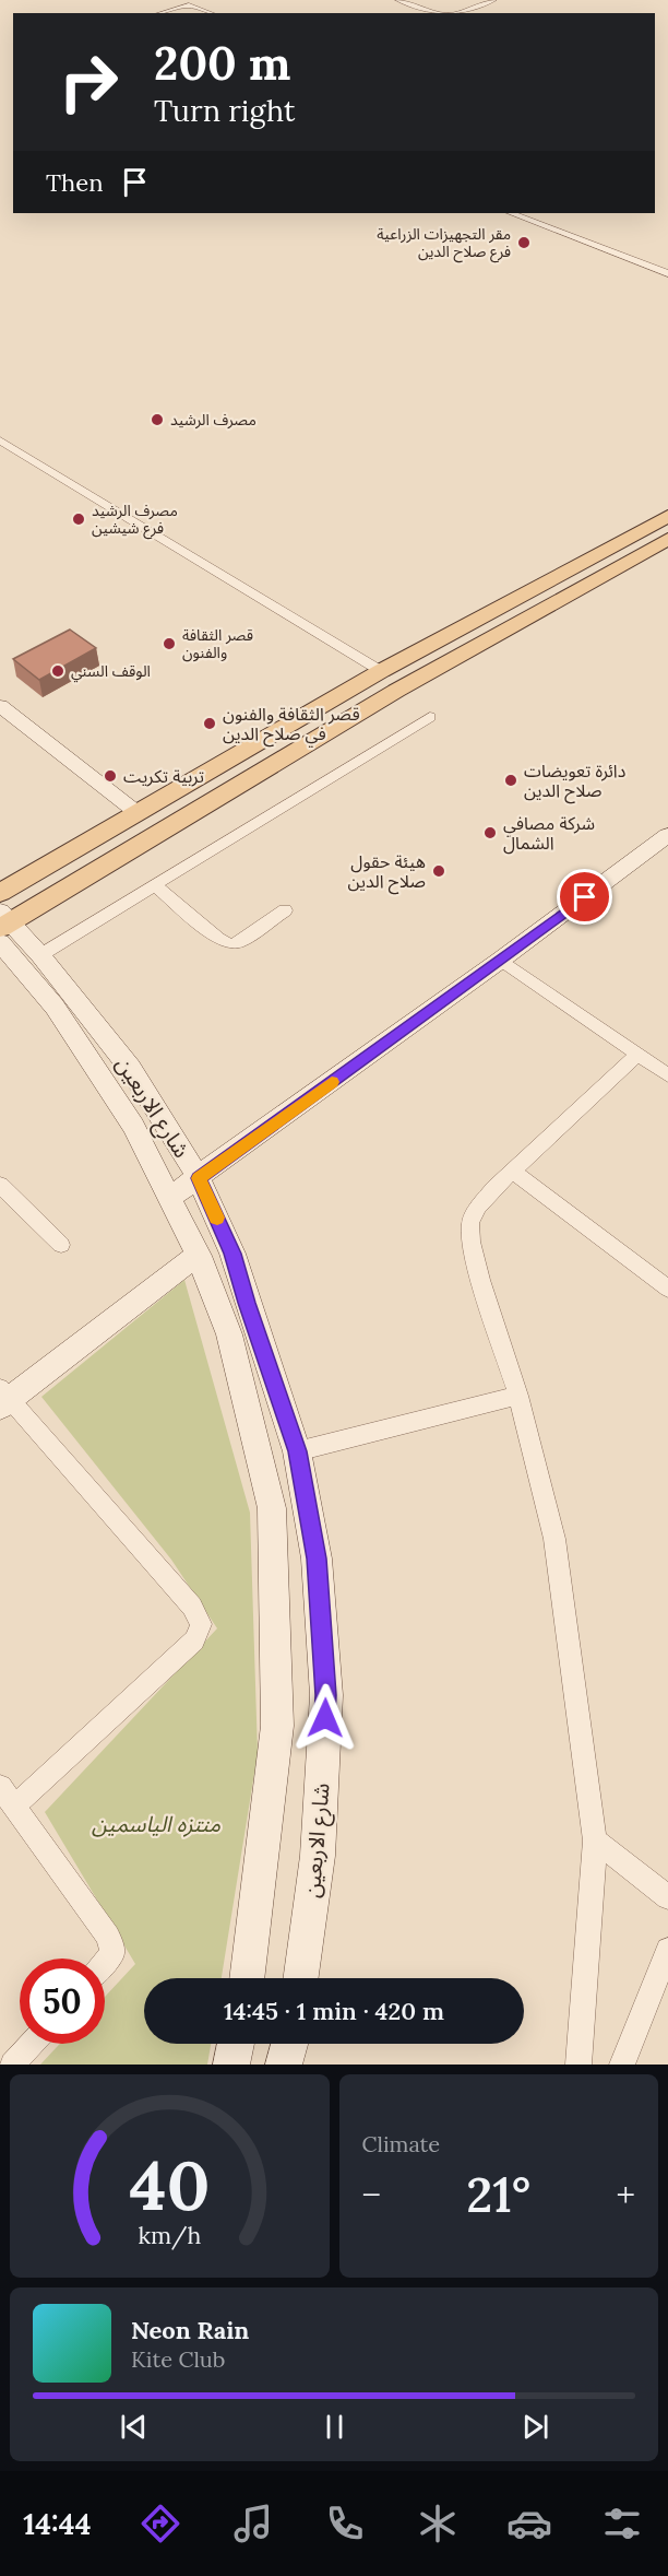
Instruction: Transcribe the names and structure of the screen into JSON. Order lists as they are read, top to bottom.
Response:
{
  "streets": {
    "main road": ["شارع الاربعين"]
  },
  "parks": ["منتزه الياسمين"],
  "places": [
    "مقر التجهيزات الزراعية فرع صلاح الدين",
    "مصرف الرشيد",
    "مصرف الرشيد فرع شيشين",
    "قصر الثقافة والفنون",
    "الوقف السني",
    "قصر الثقافة والفنون في صلاح الدين",
    "تربية تكريت",
    "دائرة تعويضات صلاح الدين",
    "شركة مصافي الشمال",
    "هيئة حقول صلاح الدين"
  ],
  "page": {
    "turn": ["200 m", "Turn right"],
    "then": "Then",
    "limit": "50",
    "trip": "14:45 · 1 min · 420 m",
    "tile": "Climate",
    "heat": ["−", "21°", "+"],
    "song": ["Neon Rain", "Kite Club"],
    "tabs": "14:44",
    "gauge": ["40", "km/h"]
  }
}
